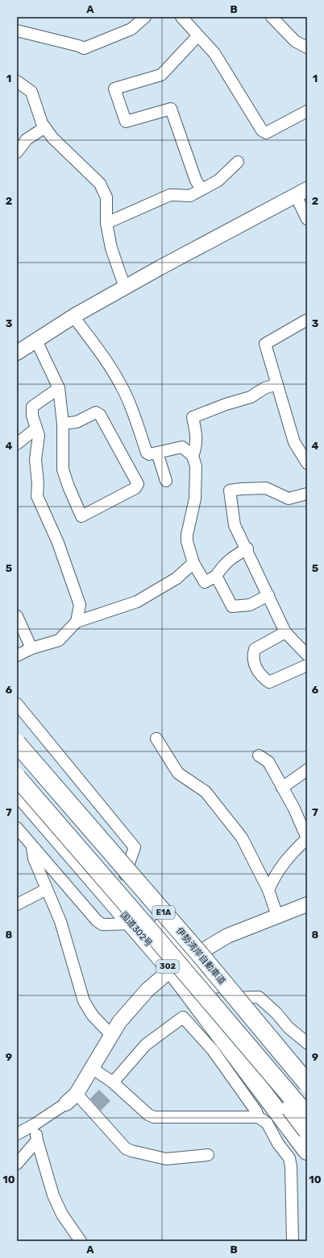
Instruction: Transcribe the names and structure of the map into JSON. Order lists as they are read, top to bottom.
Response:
{
  "streets": {
    "highway": [
      "E1A",
      "国道302号",
      "伊勢湾岸自動車道",
      "302"
    ]
  },
  "crossings": [
    ["伊勢湾岸自動車道", "302"]
  ],
  "grid": {
    "columns": ["A", "B"],
    "rows": [
      "1",
      "2",
      "3",
      "4",
      "5",
      "6",
      "7",
      "8",
      "9",
      "10"
    ]
  }
}
